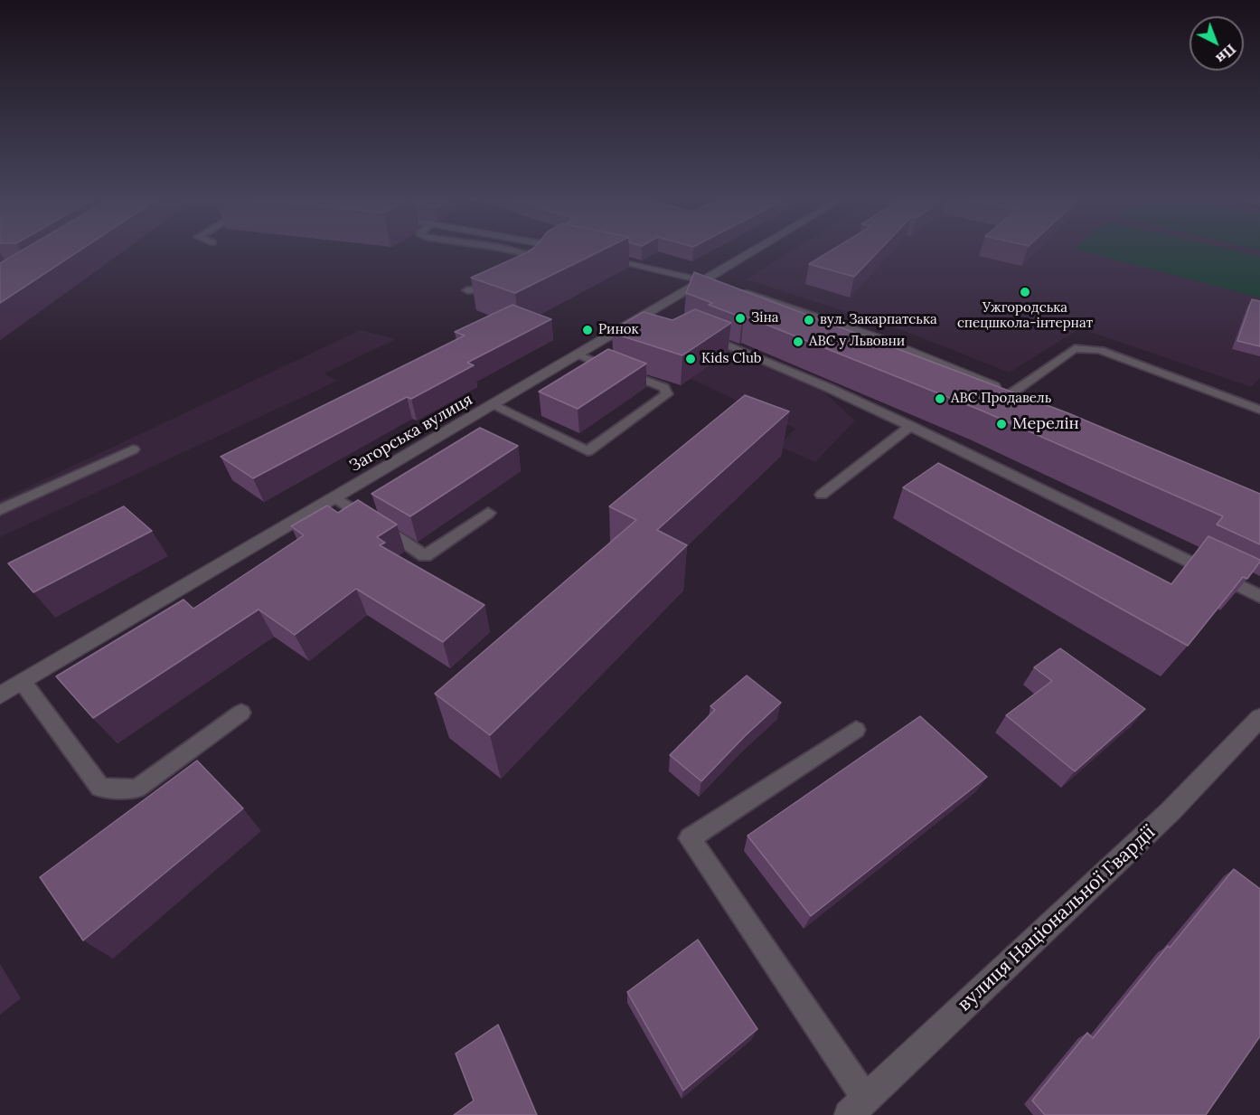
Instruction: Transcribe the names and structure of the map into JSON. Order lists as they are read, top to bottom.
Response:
{
  "streets": {
    "street": ["Загорська вулиця", "вулиця Національної Гвардії"]
  },
  "places": [
    "Ужгородська спецшкола-інтернат",
    "Зіна",
    "вул. Закарпатська",
    "Ринок",
    "ABC у Львовни",
    "Kids Club",
    "ABC Продавель",
    "Мерелін"
  ],
  "north": "bottom right"
}
